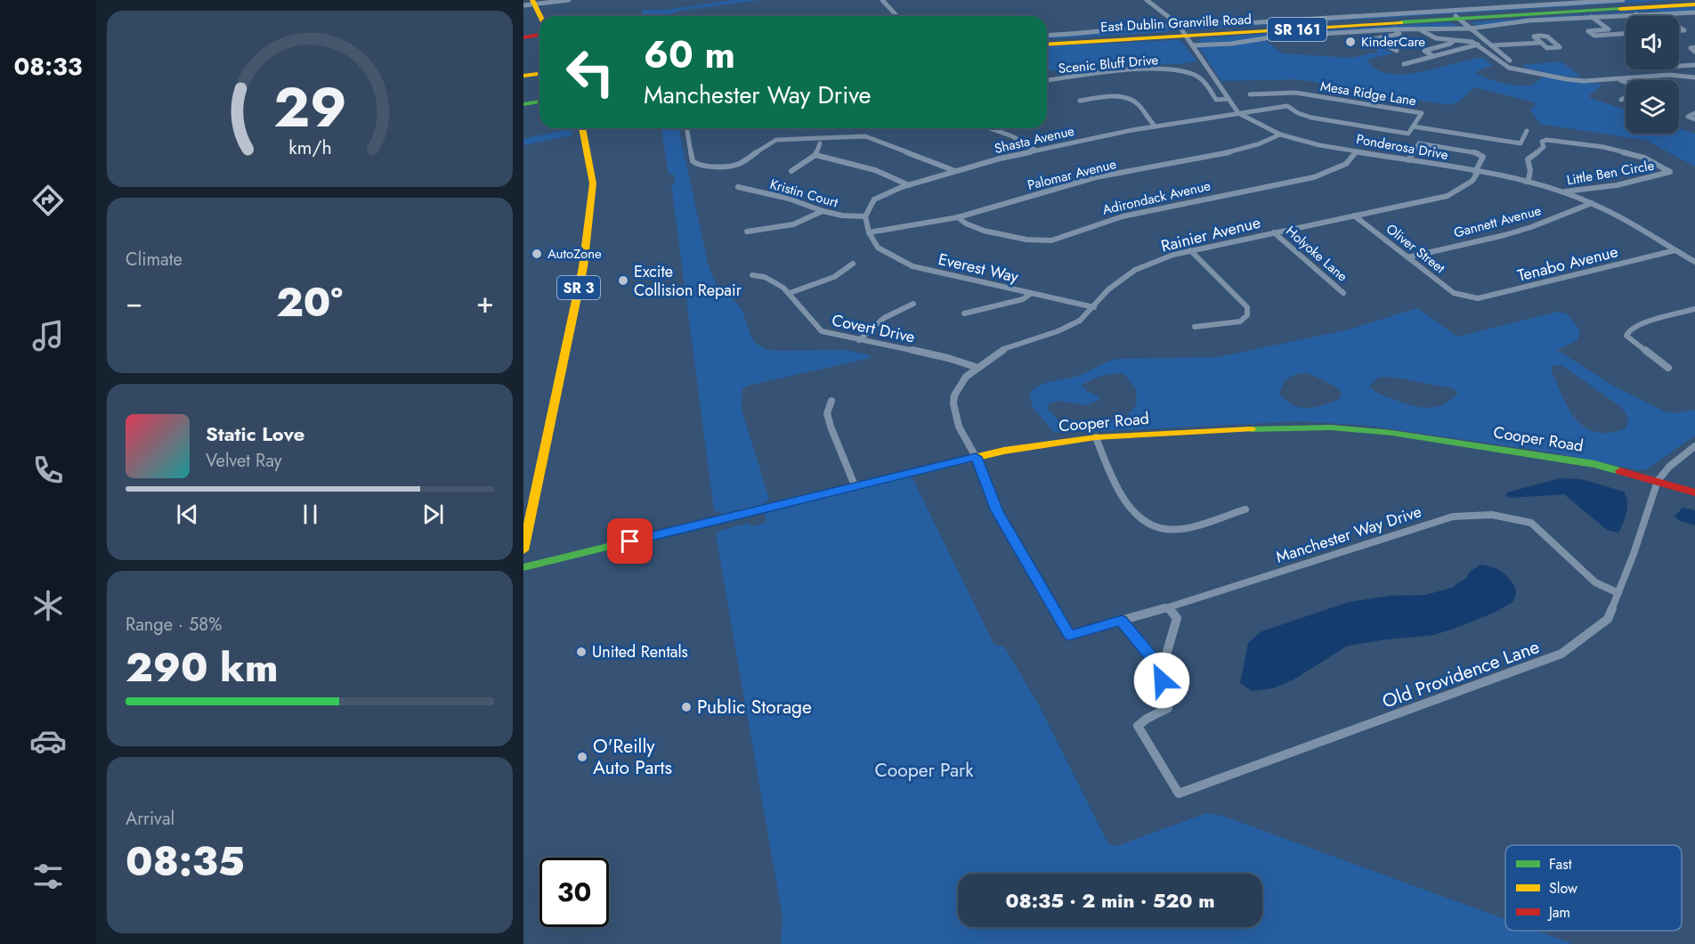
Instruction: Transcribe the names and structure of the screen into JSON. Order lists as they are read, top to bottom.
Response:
{
  "streets": {
    "main road": [
      "East Dublin Granville Road",
      "SR 161",
      "SR 3",
      "Cooper Road"
    ],
    "street": [
      "Scenic Bluff Drive",
      "Mesa Ridge Lane",
      "Shasta Avenue",
      "Ponderosa Drive",
      "Little Ben Circle",
      "Palomar Avenue",
      "Kristin Court",
      "Adirondack Avenue",
      "Gannett Avenue",
      "Rainier Avenue",
      "Oliver Street",
      "Holyoke Lane",
      "Tenabo Avenue",
      "Everest Way",
      "Covert Drive",
      "Manchester Way Drive",
      "Old Providence Lane"
    ]
  },
  "crossings": [
    ["East Dublin Granville Road", "Ponderosa Drive"],
    ["Scenic Bluff Drive", "Ponderosa Drive"],
    ["Shasta Avenue", "Ponderosa Drive"],
    ["Shasta Avenue", "Kristin Court"],
    ["Ponderosa Drive", "Little Ben Circle"],
    ["Ponderosa Drive", "Palomar Avenue"],
    ["Ponderosa Drive", "Adirondack Avenue"],
    ["Ponderosa Drive", "Gannett Avenue"],
    ["Ponderosa Drive", "Rainier Avenue"],
    ["Ponderosa Drive", "Tenabo Avenue"],
    ["Palomar Avenue", "Adirondack Avenue"],
    ["Palomar Avenue", "Everest Way"],
    ["Gannett Avenue", "Oliver Street"],
    ["Rainier Avenue", "Oliver Street"],
    ["Rainier Avenue", "Holyoke Lane"],
    ["Rainier Avenue", "Everest Way"],
    ["Rainier Avenue", "Covert Drive"],
    ["Rainier Avenue", "Cooper Road"],
    ["Rainier Avenue", "Manchester Way Drive"],
    ["Oliver Street", "Tenabo Avenue"],
    ["Cooper Road", "Old Providence Lane"],
    ["Manchester Way Drive", "Old Providence Lane"]
  ],
  "parks": ["Cooper Park"],
  "places": [
    "KinderCare",
    "AutoZone",
    "Excite Collision Repair",
    "United Rentals",
    "Public Storage",
    "O'Reilly Auto Parts"
  ],
  "legend": ["Fast", "Slow", "Jam"],
  "page": {
    "tabs": "08:33",
    "turn": ["60 m", "Manchester Way Drive"],
    "tile": [
      "Climate",
      ["Range · 58%", "290 km"],
      ["Arrival", "08:35"]
    ],
    "heat": ["−", "20°", "+"],
    "song": ["Static Love", "Velvet Ray"],
    "limit": "30",
    "trip": "08:35 · 2 min · 520 m",
    "gauge": ["29", "km/h"]
  }
}
